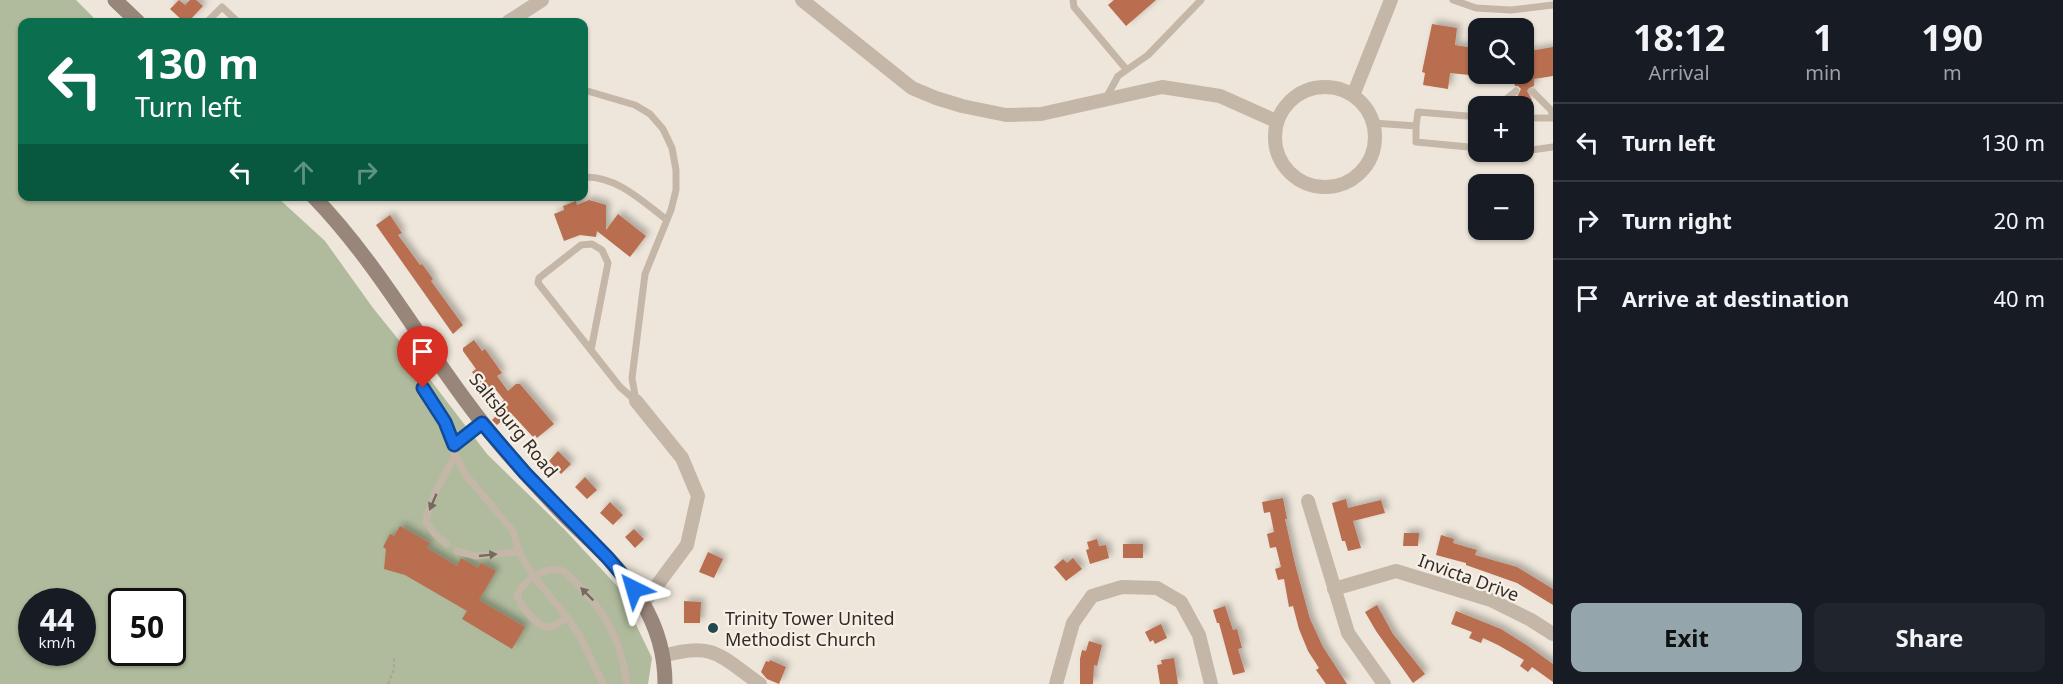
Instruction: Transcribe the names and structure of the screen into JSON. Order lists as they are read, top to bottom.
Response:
{
  "streets": {
    "main road": ["Saltsburg Road"],
    "street": ["Invicta Drive"]
  },
  "places": ["Trinity Tower United Methodist Church"],
  "page": {
    "eta": [
      "18:12",
      "Arrival",
      "1",
      "min",
      "190",
      "m"
    ],
    "map_buttons": ["+", "−"],
    "turn": ["130 m", "Turn left"],
    "list": [
      {
        "name": "Turn left",
        "value": "130 m"
      },
      {
        "name": "Turn right",
        "value": "20 m"
      },
      {
        "name": "Arrive at destination",
        "value": "40 m"
      }
    ],
    "speed": "44 km/h",
    "limit": "50",
    "buttons": ["Exit", "Share"]
  }
}
